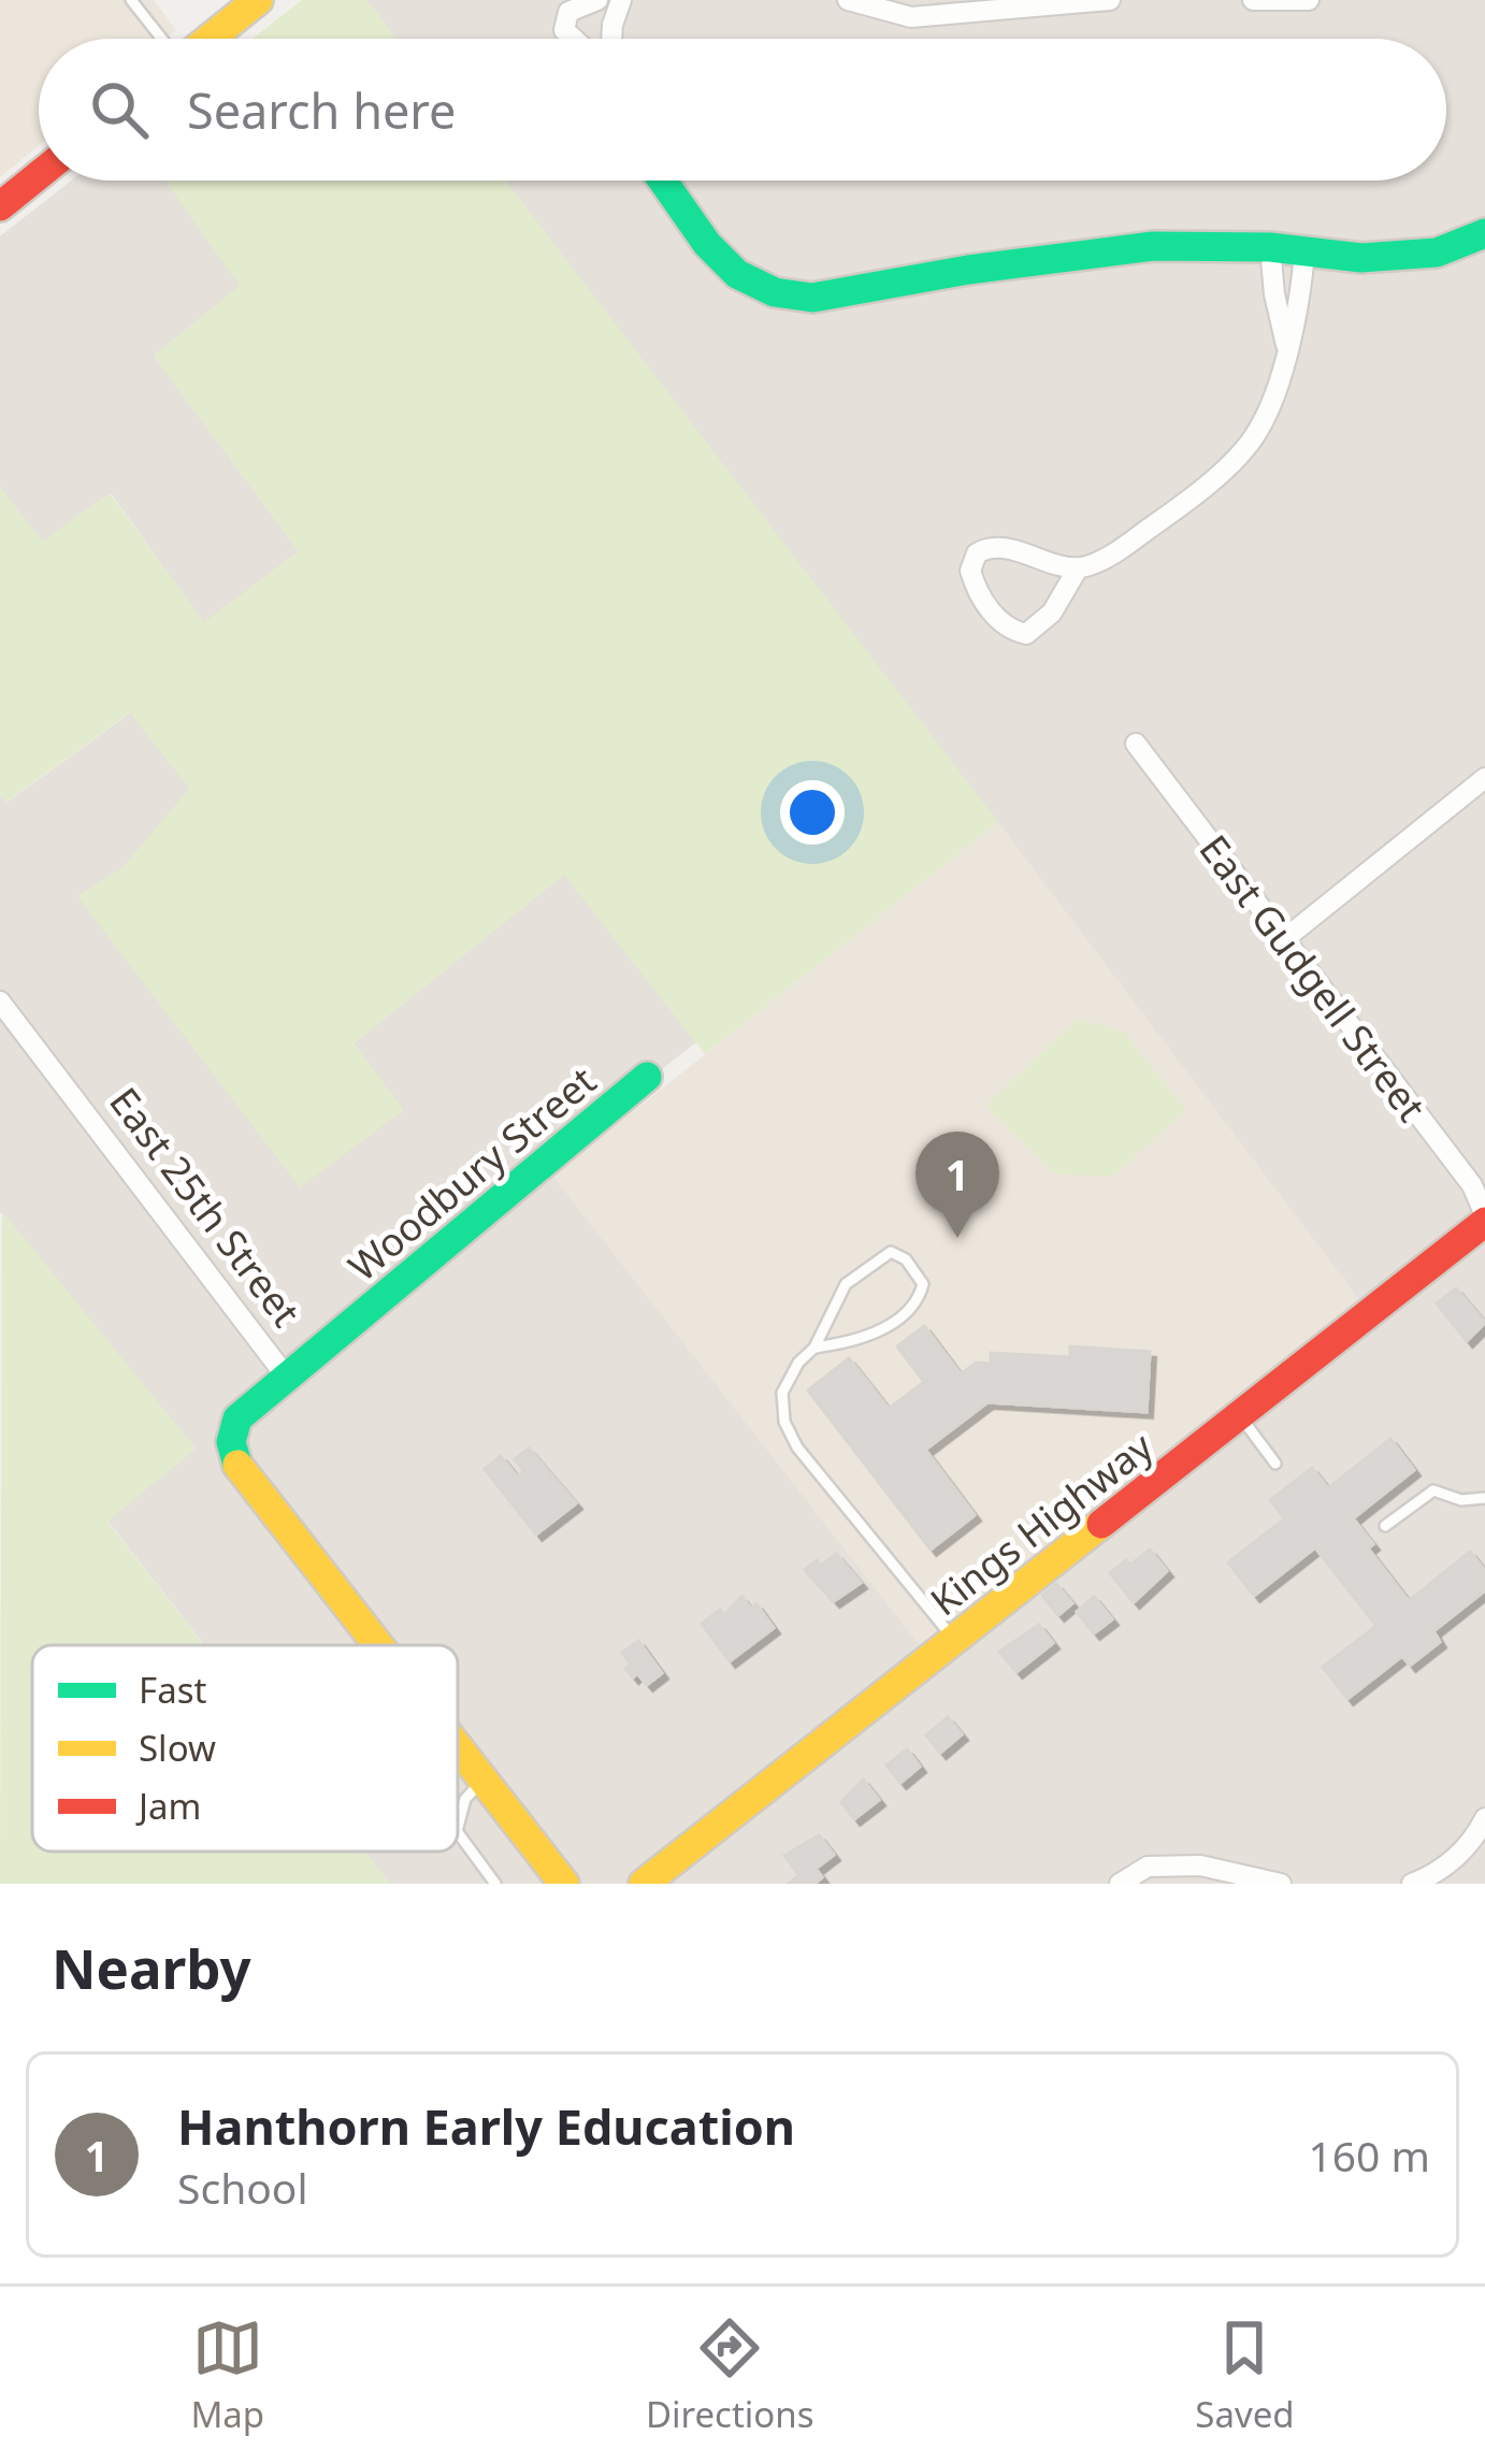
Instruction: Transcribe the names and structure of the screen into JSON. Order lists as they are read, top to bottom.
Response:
{
  "streets": {
    "street": [
      "East Gudgell Street",
      "Woodbury Street",
      "East 25th Street",
      "Kings Highway"
    ]
  },
  "crossings": [
    ["East Gudgell Street", "Kings Highway"],
    ["Woodbury Street", "East 25th Street"]
  ],
  "legend": ["Fast", "Slow", "Jam"],
  "page": {
    "search": "Search here",
    "pins": "1",
    "heading": "Nearby",
    "list": [
      {
        "mark": "1",
        "name": "Hanthorn Early Education",
        "note": "School",
        "value": "160 m"
      }
    ],
    "nav": ["Map", "Directions", "Saved"]
  }
}
